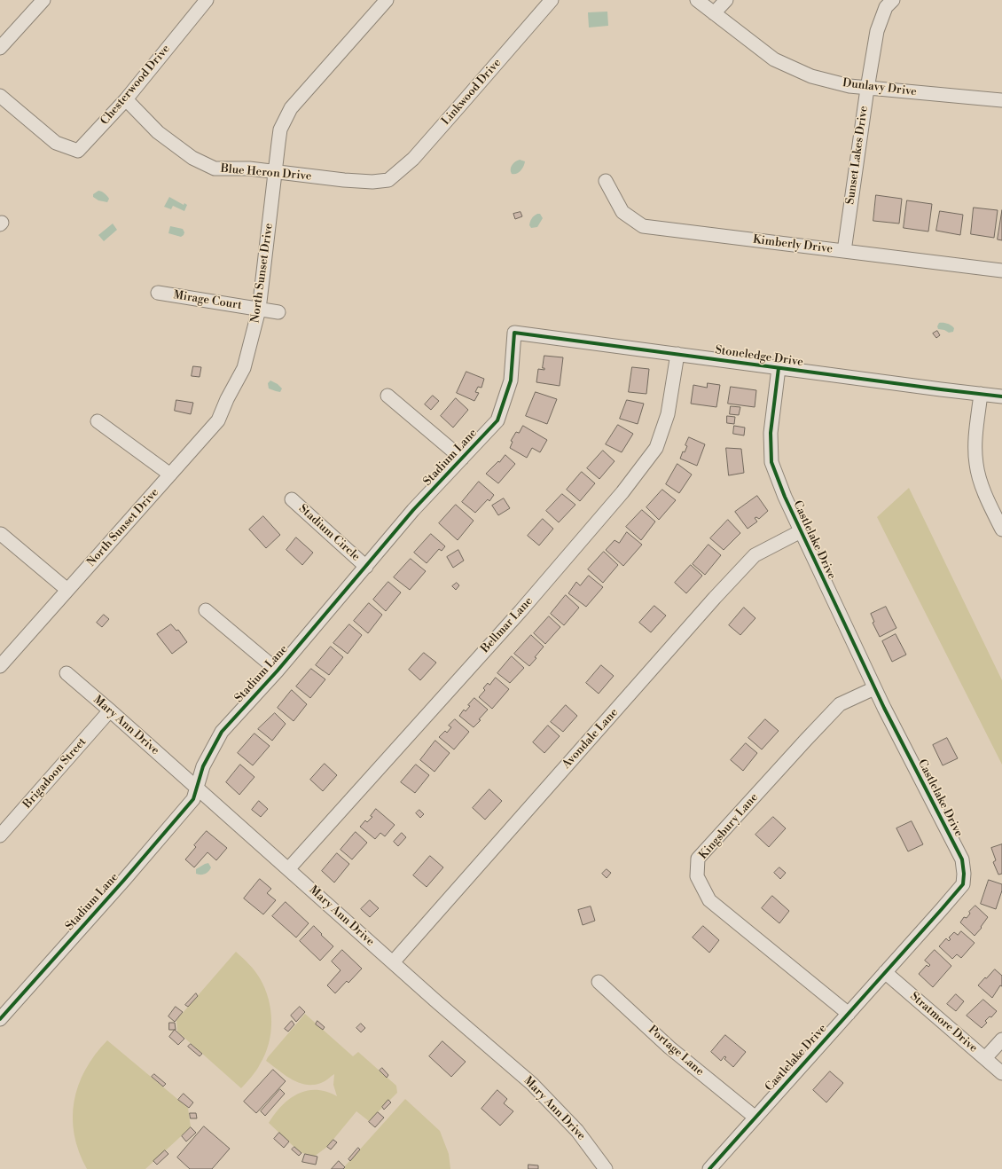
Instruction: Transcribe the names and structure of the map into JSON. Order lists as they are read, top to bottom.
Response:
{
  "streets": {
    "street": [
      "Chesterwood Drive",
      "Dunlavy Drive",
      "Linkwood Drive",
      "Sunset Lakes Drive",
      "Blue Heron Drive",
      "Kimberly Drive",
      "North Sunset Drive",
      "Mirage Court",
      "Stoneledge Drive",
      "Stadium Lane",
      "Stadium Circle",
      "Castlelake Drive",
      "Bellmar Lane",
      "Mary Ann Drive",
      "Avondale Lane",
      "Brigadoon Street",
      "Kingsbury Lane",
      "Stratmore Drive",
      "Portage Lane"
    ]
  },
  "crossings": [
    ["Chesterwood Drive", "Blue Heron Drive"],
    ["Dunlavy Drive", "Sunset Lakes Drive"],
    ["Linkwood Drive", "Blue Heron Drive"],
    ["Sunset Lakes Drive", "Kimberly Drive"],
    ["Blue Heron Drive", "North Sunset Drive"],
    ["North Sunset Drive", "Mirage Court"],
    ["Stoneledge Drive", "Stadium Lane"],
    ["Stoneledge Drive", "Castlelake Drive"],
    ["Stoneledge Drive", "Bellmar Lane"],
    ["Stadium Lane", "Stadium Circle"],
    ["Stadium Lane", "Mary Ann Drive"],
    ["Castlelake Drive", "Avondale Lane"],
    ["Castlelake Drive", "Kingsbury Lane"],
    ["Castlelake Drive", "Stratmore Drive"],
    ["Castlelake Drive", "Portage Lane"],
    ["Bellmar Lane", "Mary Ann Drive"],
    ["Mary Ann Drive", "Avondale Lane"],
    ["Mary Ann Drive", "Brigadoon Street"]
  ]
}
